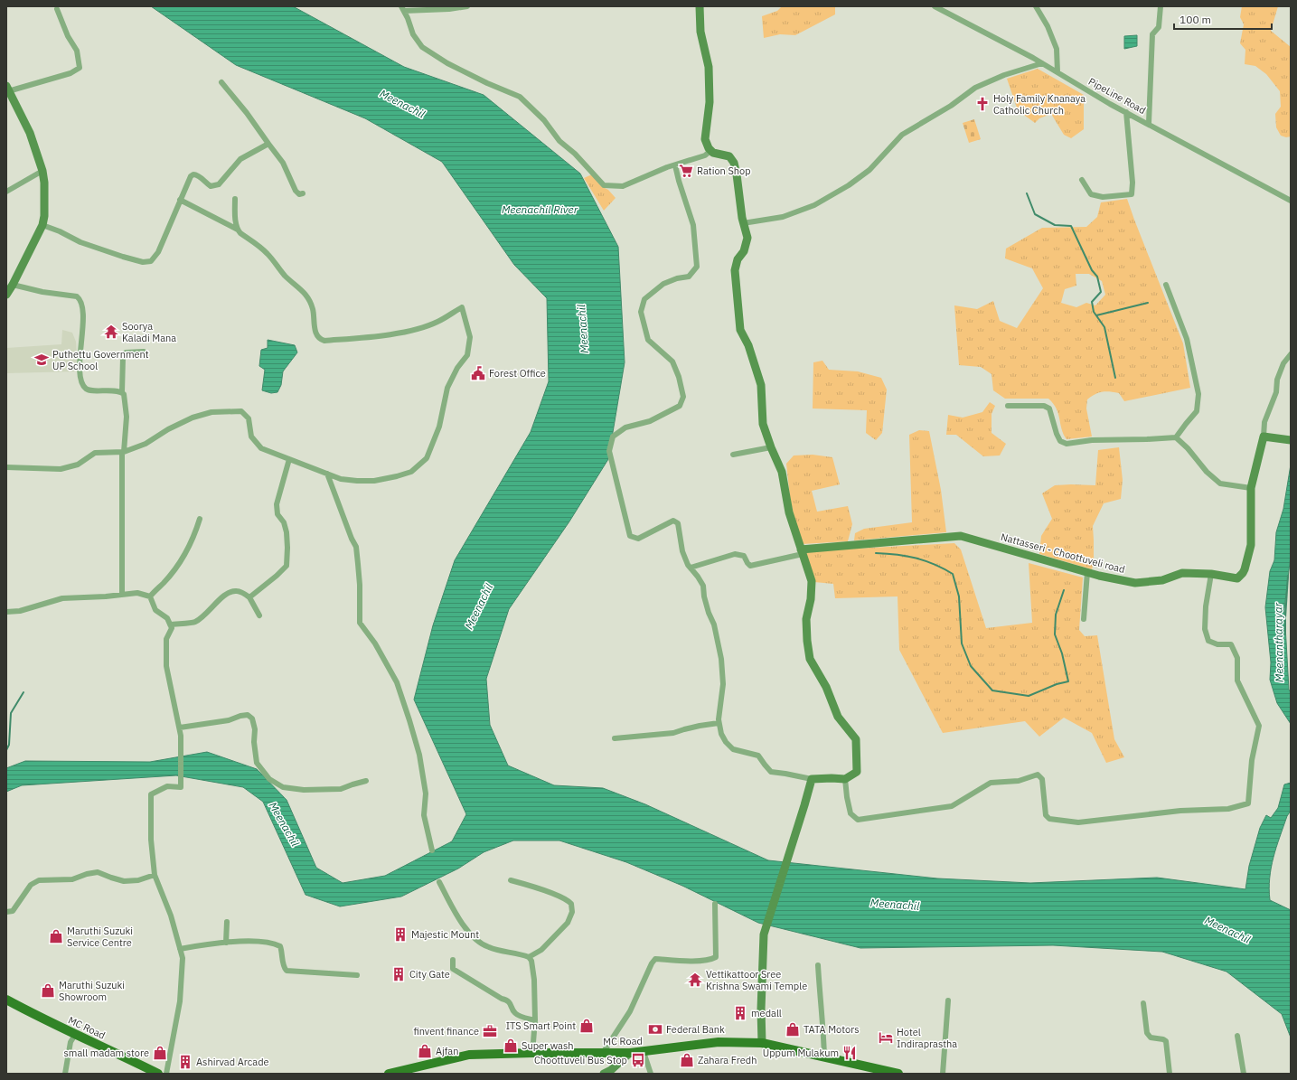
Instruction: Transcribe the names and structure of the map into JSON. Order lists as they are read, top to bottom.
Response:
{
  "streets": {
    "main road": ["Nattasseri - Choottuveli road", "MC Road"],
    "street": ["PipeLine Road"]
  },
  "water": ["Meenachil", "Meenachil River", "Meenantharayar"],
  "places": {
    "church": ["Holy Family Knanaya Catholic Church"],
    "supermarket": ["Ration Shop"],
    "temple": ["Soorya Kaladi Mana", "Vettikattoor Sree Krishna Swami Temple"],
    "school or university": ["Puthettu Government UP School"],
    "public building": ["Forest Office"],
    "building": [
      "Majestic Mount",
      "City Gate",
      "medall",
      "Ashirvad Arcade"
    ],
    "shop": [
      "Maruthi Suzuki Service Centre",
      "Maruthi Suzuki Showroom",
      "ITS Smart Point",
      "TATA Motors",
      "Super wash",
      "Ajfan",
      "small madam store",
      "Zahara Fredh"
    ],
    "bank": ["Federal Bank"],
    "office": ["finvent finance"],
    "hotel": ["Hotel Indiraprastha"],
    "restaurant": ["Uppum Mulakum"],
    "bus stop": ["Choottuveli Bus Stop"]
  },
  "scale_bar": "100 m"
}
